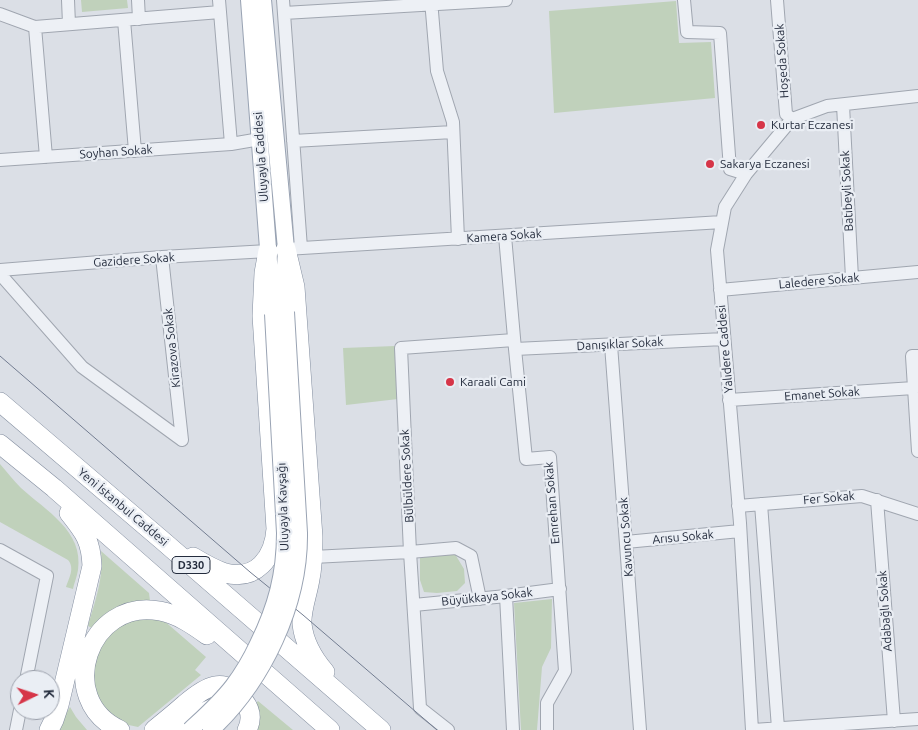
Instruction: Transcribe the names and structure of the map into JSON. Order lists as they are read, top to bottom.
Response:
{
  "streets": {
    "highway": ["Yeni İstanbul Caddesi", "D330"],
    "main road": ["Uluyayla Caddesi", "Uluyayla Kavşağı"],
    "street": [
      "Hoşeda Sokak",
      "Soyhan Sokak",
      "Batıbeyli Sokak",
      "Kamera Sokak",
      "Gazidere Sokak",
      "Laledere Sokak",
      "Danışıklar Sokak",
      "Kirazova Sokak",
      "Yalıdere Caddesi",
      "Emanet Sokak",
      "Bülbüldere Sokak",
      "Fer Sokak",
      "Emrehan Sokak",
      "Kavuncu Sokak",
      "Arısu Sokak",
      "Büyükkaya Sokak",
      "Adabağlı Sokak"
    ]
  },
  "crossings": [
    ["Hoşeda Sokak", "Yalıdere Caddesi"],
    ["Soyhan Sokak", "Uluyayla Caddesi"],
    ["Uluyayla Caddesi", "Kamera Sokak"],
    ["Uluyayla Caddesi", "Gazidere Sokak"],
    ["Uluyayla Caddesi", "Uluyayla Kavşağı"],
    ["Batıbeyli Sokak", "Laledere Sokak"],
    ["Batıbeyli Sokak", "Yalıdere Caddesi"],
    ["Kamera Sokak", "Gazidere Sokak"],
    ["Kamera Sokak", "Yalıdere Caddesi"],
    ["Kamera Sokak", "Emrehan Sokak"],
    ["Gazidere Sokak", "Kirazova Sokak"],
    ["Laledere Sokak", "Yalıdere Caddesi"],
    ["Danışıklar Sokak", "Yalıdere Caddesi"],
    ["Danışıklar Sokak", "Bülbüldere Sokak"],
    ["Danışıklar Sokak", "Emrehan Sokak"],
    ["Danışıklar Sokak", "Kavuncu Sokak"],
    ["Yalıdere Caddesi", "Emanet Sokak"],
    ["Yalıdere Caddesi", "Fer Sokak"],
    ["Yalıdere Caddesi", "Arısu Sokak"],
    ["Bülbüldere Sokak", "Büyükkaya Sokak"],
    ["Fer Sokak", "Adabağlı Sokak"],
    ["Emrehan Sokak", "Büyükkaya Sokak"],
    ["Kavuncu Sokak", "Arısu Sokak"]
  ],
  "places": ["Kurtar Eczanesi", "Sakarya Eczanesi", "Karaali Cami"],
  "north": "right"
}
